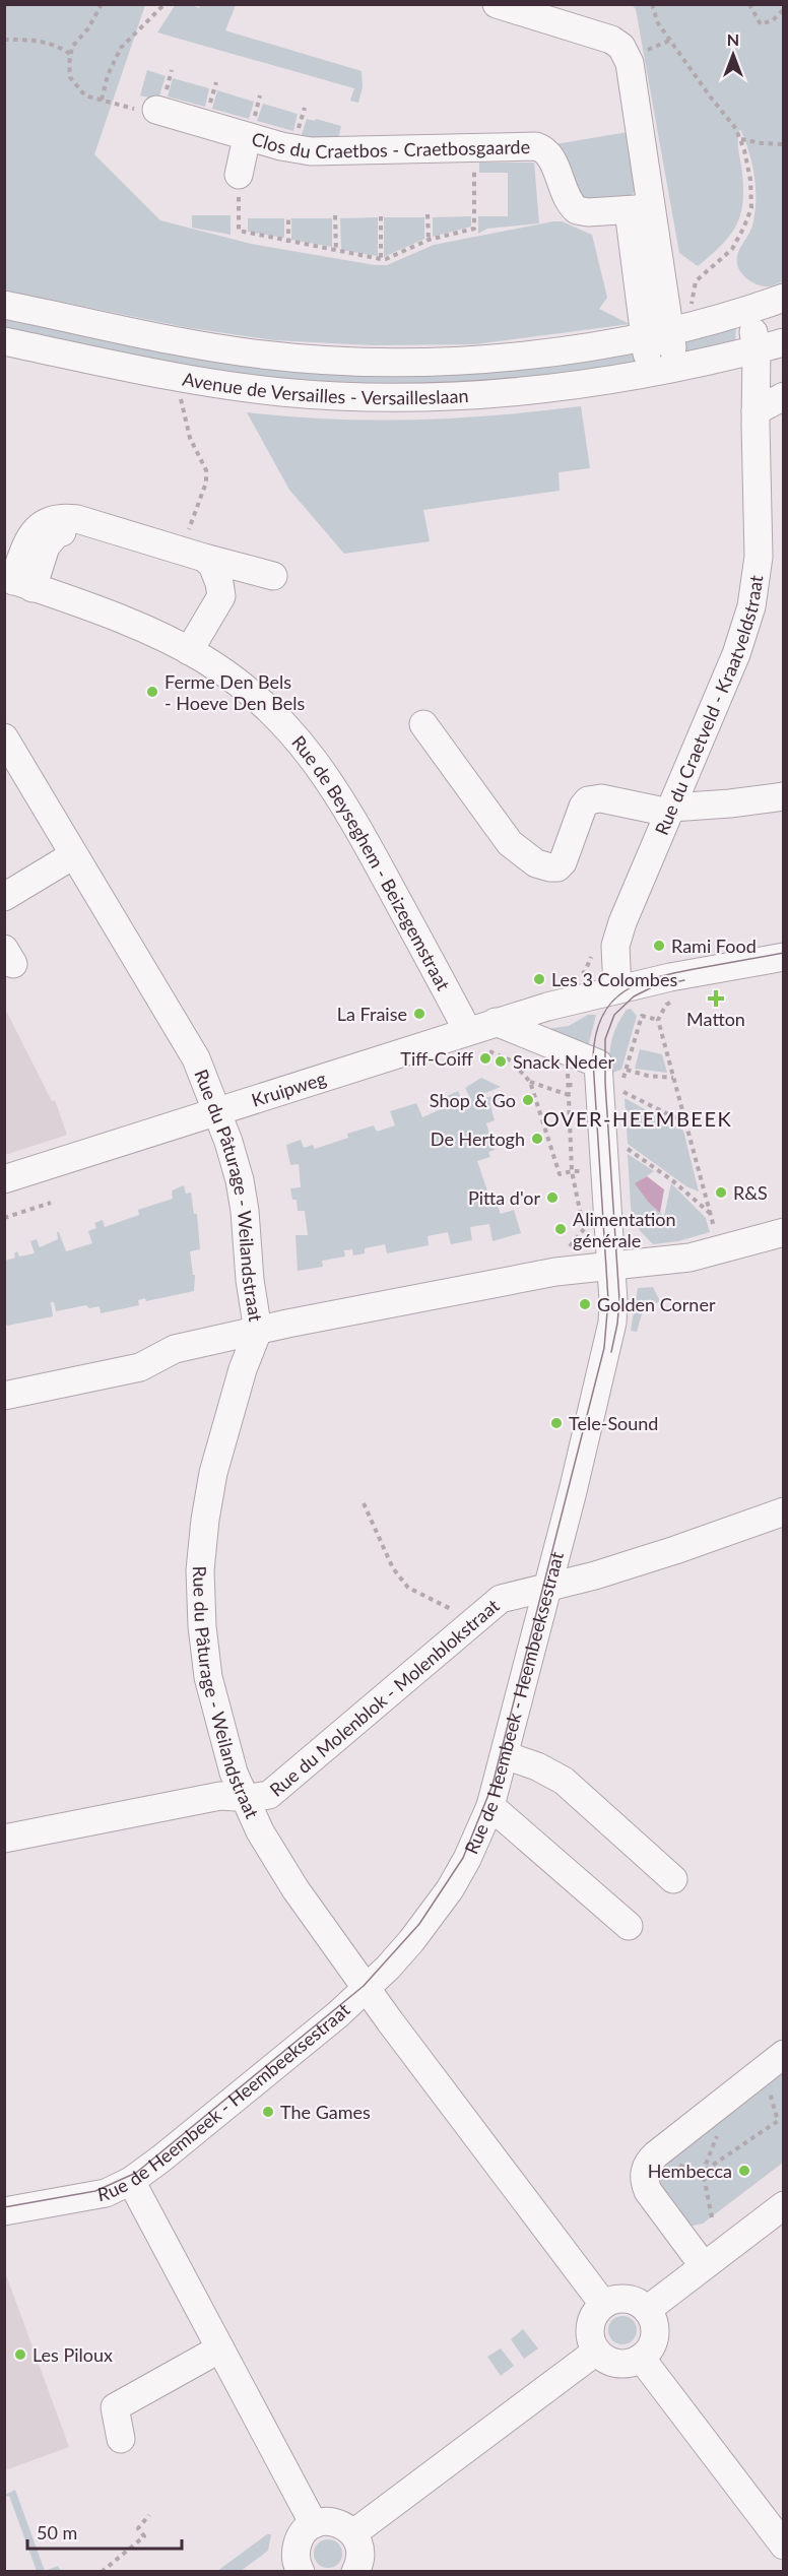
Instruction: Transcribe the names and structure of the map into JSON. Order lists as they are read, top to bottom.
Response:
{
  "streets": {
    "street": [
      "Clos du Craetbos - Craetbosgaarde",
      "Avenue de Versailles - Versailleslaan",
      "Rue du Craetveld - Kraatveldstraat",
      "Rue de Beyseghem - Beizegemstraat",
      "Kruipweg",
      "Rue du Pâturage - Weilandstraat",
      "Rue du Molenblok - Molenblokstraat",
      "Rue de Heembeek - Heembeeksestraat"
    ]
  },
  "crossings": [
    ["Avenue de Versailles - Versailleslaan", "Rue du Craetveld - Kraatveldstraat"],
    ["Rue du Craetveld - Kraatveldstraat", "Kruipweg"],
    ["Rue de Beyseghem - Beizegemstraat", "Kruipweg"],
    ["Kruipweg", "Rue du Pâturage - Weilandstraat"],
    ["Kruipweg", "Rue de Heembeek - Heembeeksestraat"],
    ["Rue du Pâturage - Weilandstraat", "Rue du Molenblok - Molenblokstraat"],
    ["Rue du Pâturage - Weilandstraat", "Rue de Heembeek - Heembeeksestraat"],
    ["Rue du Molenblok - Molenblokstraat", "Rue de Heembeek - Heembeeksestraat"]
  ],
  "districts": ["OVER-HEEMBEEK"],
  "places": {
    "other": [
      "Ferme Den Bels - Hoeve Den Bels",
      "Rami Food",
      "Les 3 Colombes",
      "La Fraise",
      "Tiff-Coiff",
      "Snack Neder",
      "Shop & Go",
      "De Hertogh",
      "R&S",
      "Pitta d'or",
      "Alimentation générale",
      "Golden Corner",
      "Tele-Sound",
      "The Games",
      "Hembecca",
      "Les Piloux"
    ],
    "health": ["Matton"]
  },
  "scale_bar": "50 m",
  "north": "top"
}
